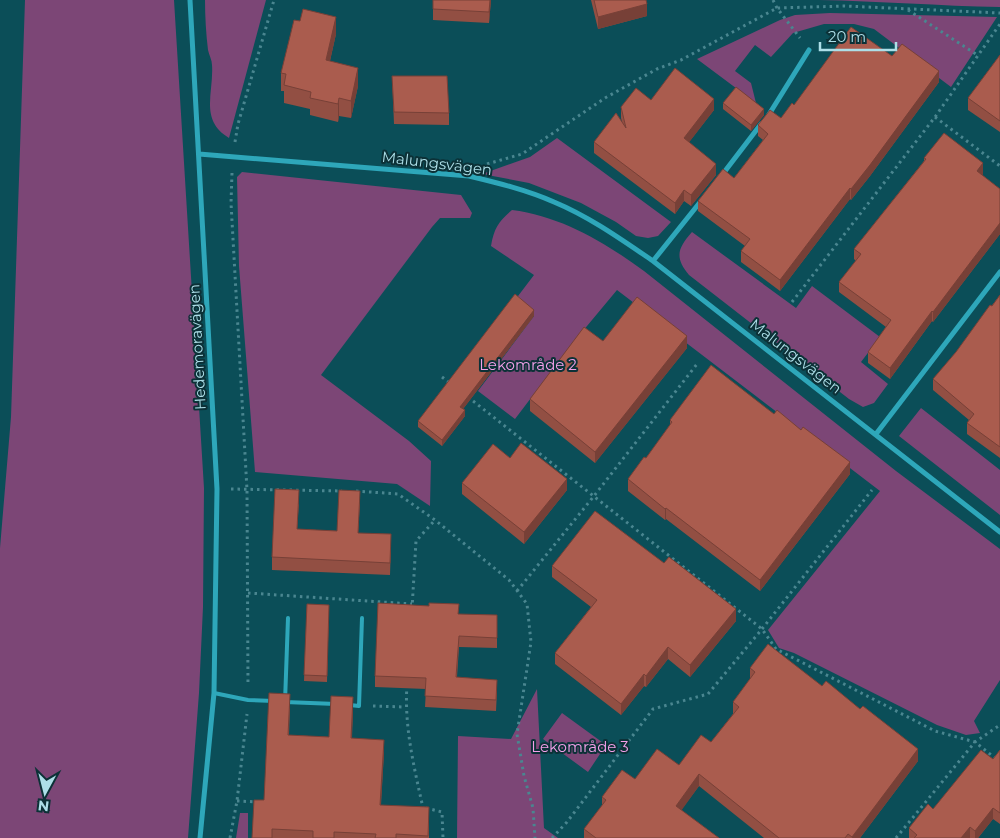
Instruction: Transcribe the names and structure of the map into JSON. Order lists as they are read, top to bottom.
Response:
{
  "streets": {
    "street": ["Malungsvägen", "Hedemoravägen"]
  },
  "crossings": [
    ["Malungsvägen", "Hedemoravägen"]
  ],
  "parks": ["Lekområde 2", "Lekområde 3"],
  "scale_bar": "20 m",
  "north": "bottom"
}
